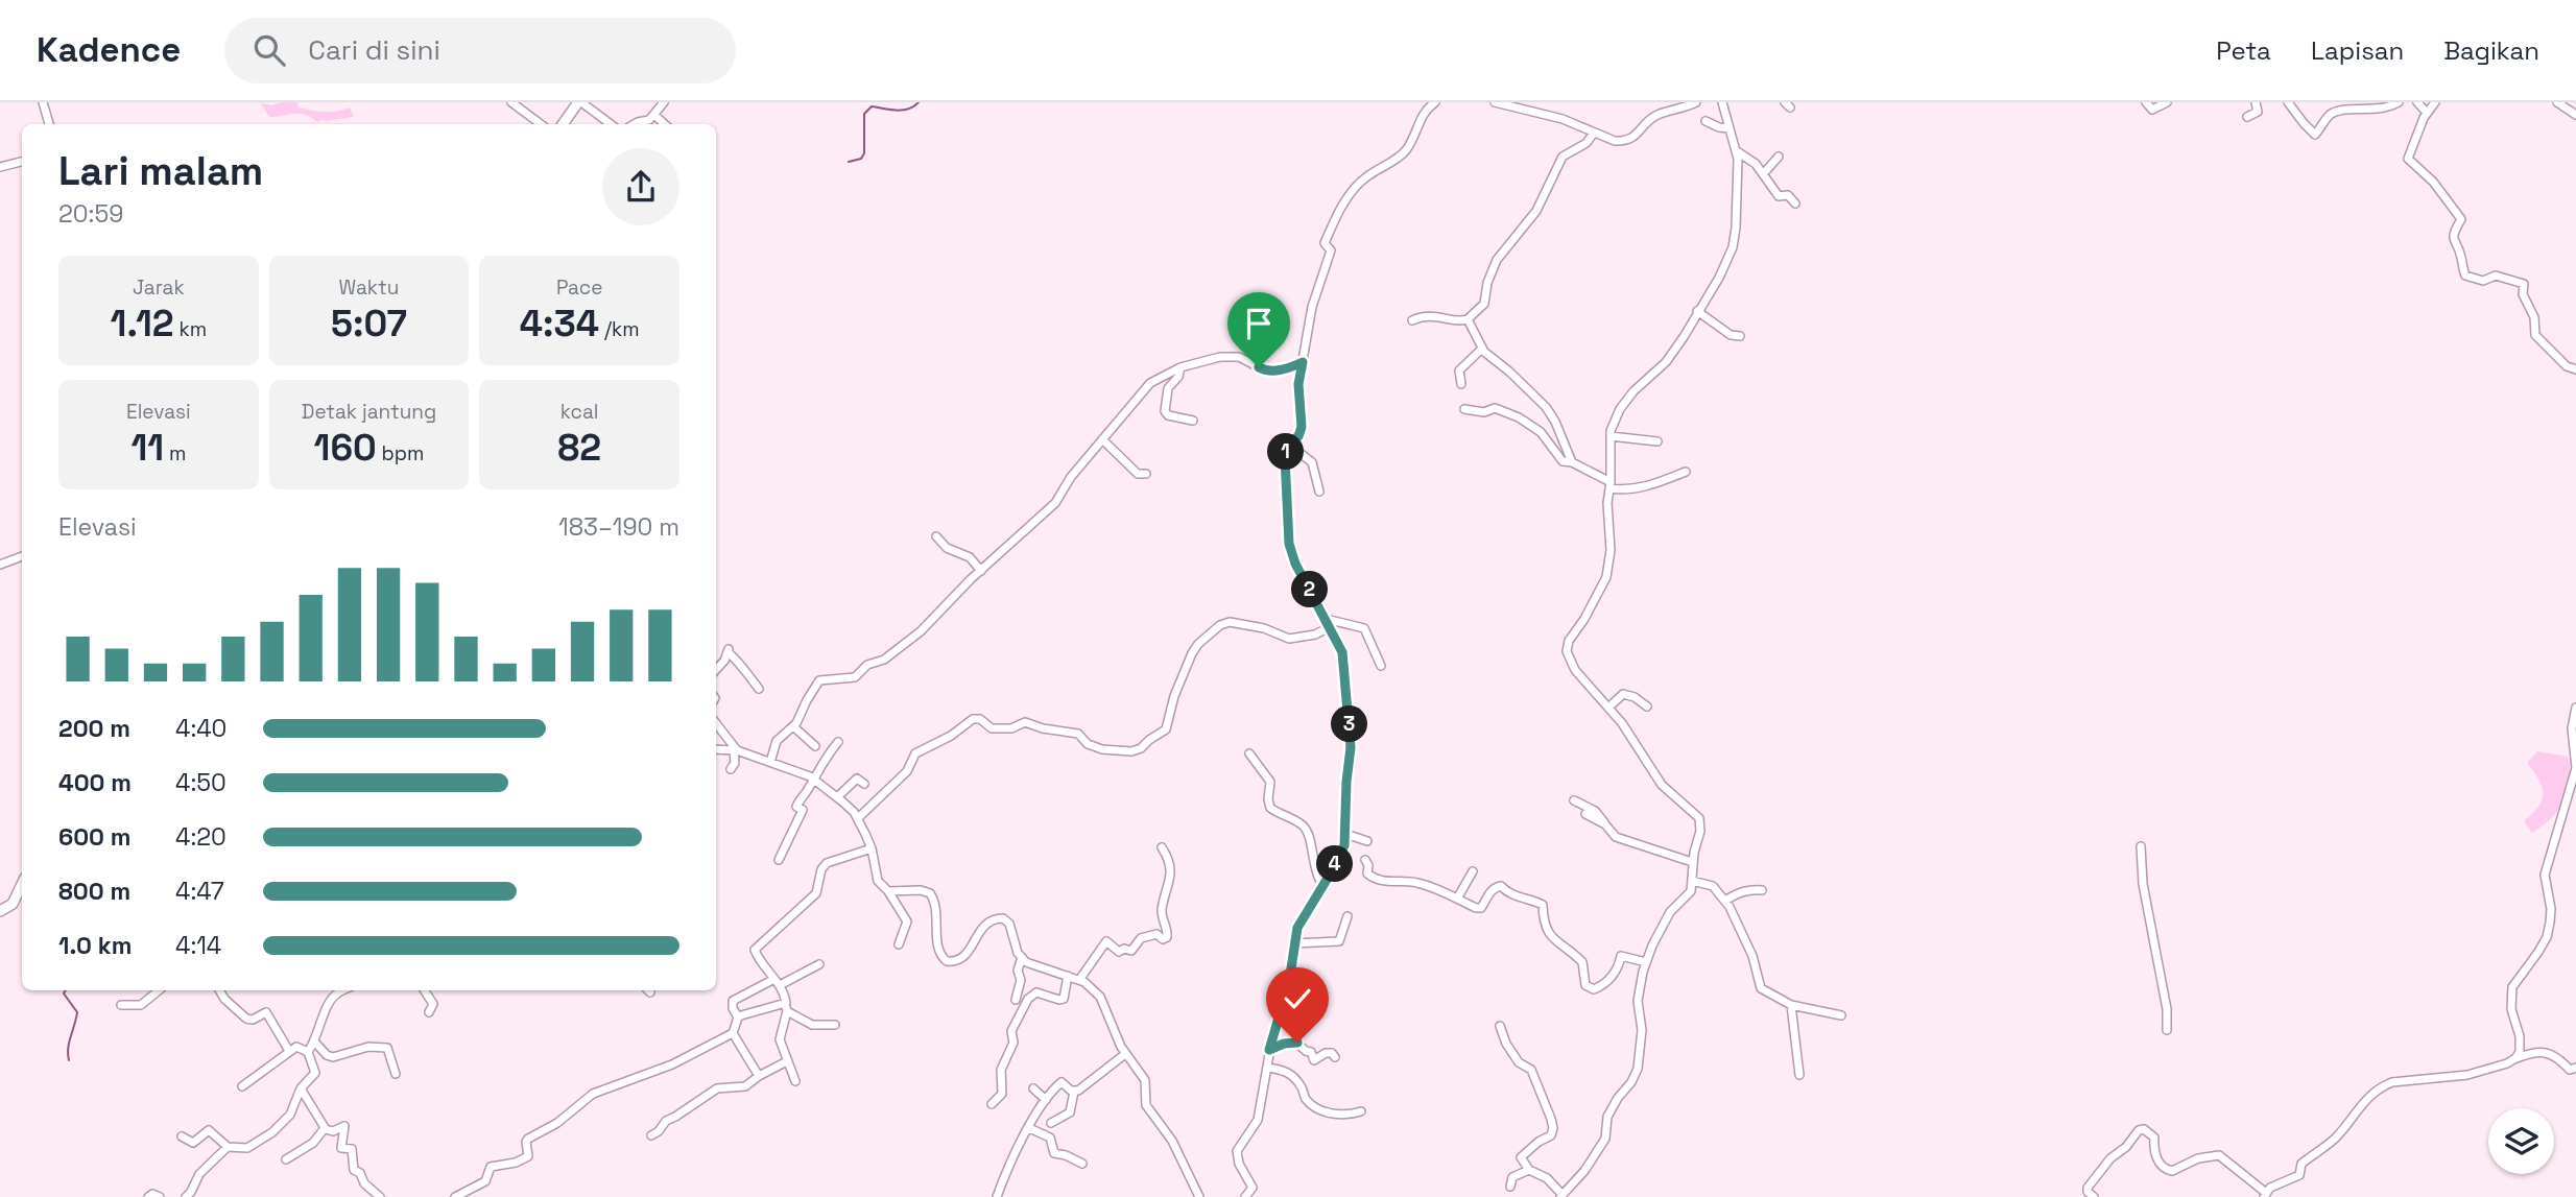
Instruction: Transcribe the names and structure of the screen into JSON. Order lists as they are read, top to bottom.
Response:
{
  "page": {
    "header": "Kadence",
    "search": "Cari di sini",
    "nav": ["Peta", "Lapisan", "Bagikan"],
    "heading": ["Lari malam", "20:59"],
    "stats": [
      ["Jarak", "1.12 km"],
      ["Waktu", "5:07"],
      ["Pace", "4:34 /km"],
      ["Elevasi", "11 m"],
      ["Detak jantung", "160 bpm"],
      ["kcal", "82"]
    ],
    "pins": [
      "1",
      "2",
      "3",
      "4"
    ],
    "chart": ["Elevasi", "183–190 m"],
    "list": [
      {
        "name": "200 m",
        "note": "4:40"
      },
      {
        "name": "400 m",
        "note": "4:50"
      },
      {
        "name": "600 m",
        "note": "4:20"
      },
      {
        "name": "800 m",
        "note": "4:47"
      },
      {
        "name": "1.0 km",
        "note": "4:14"
      }
    ]
  }
}
